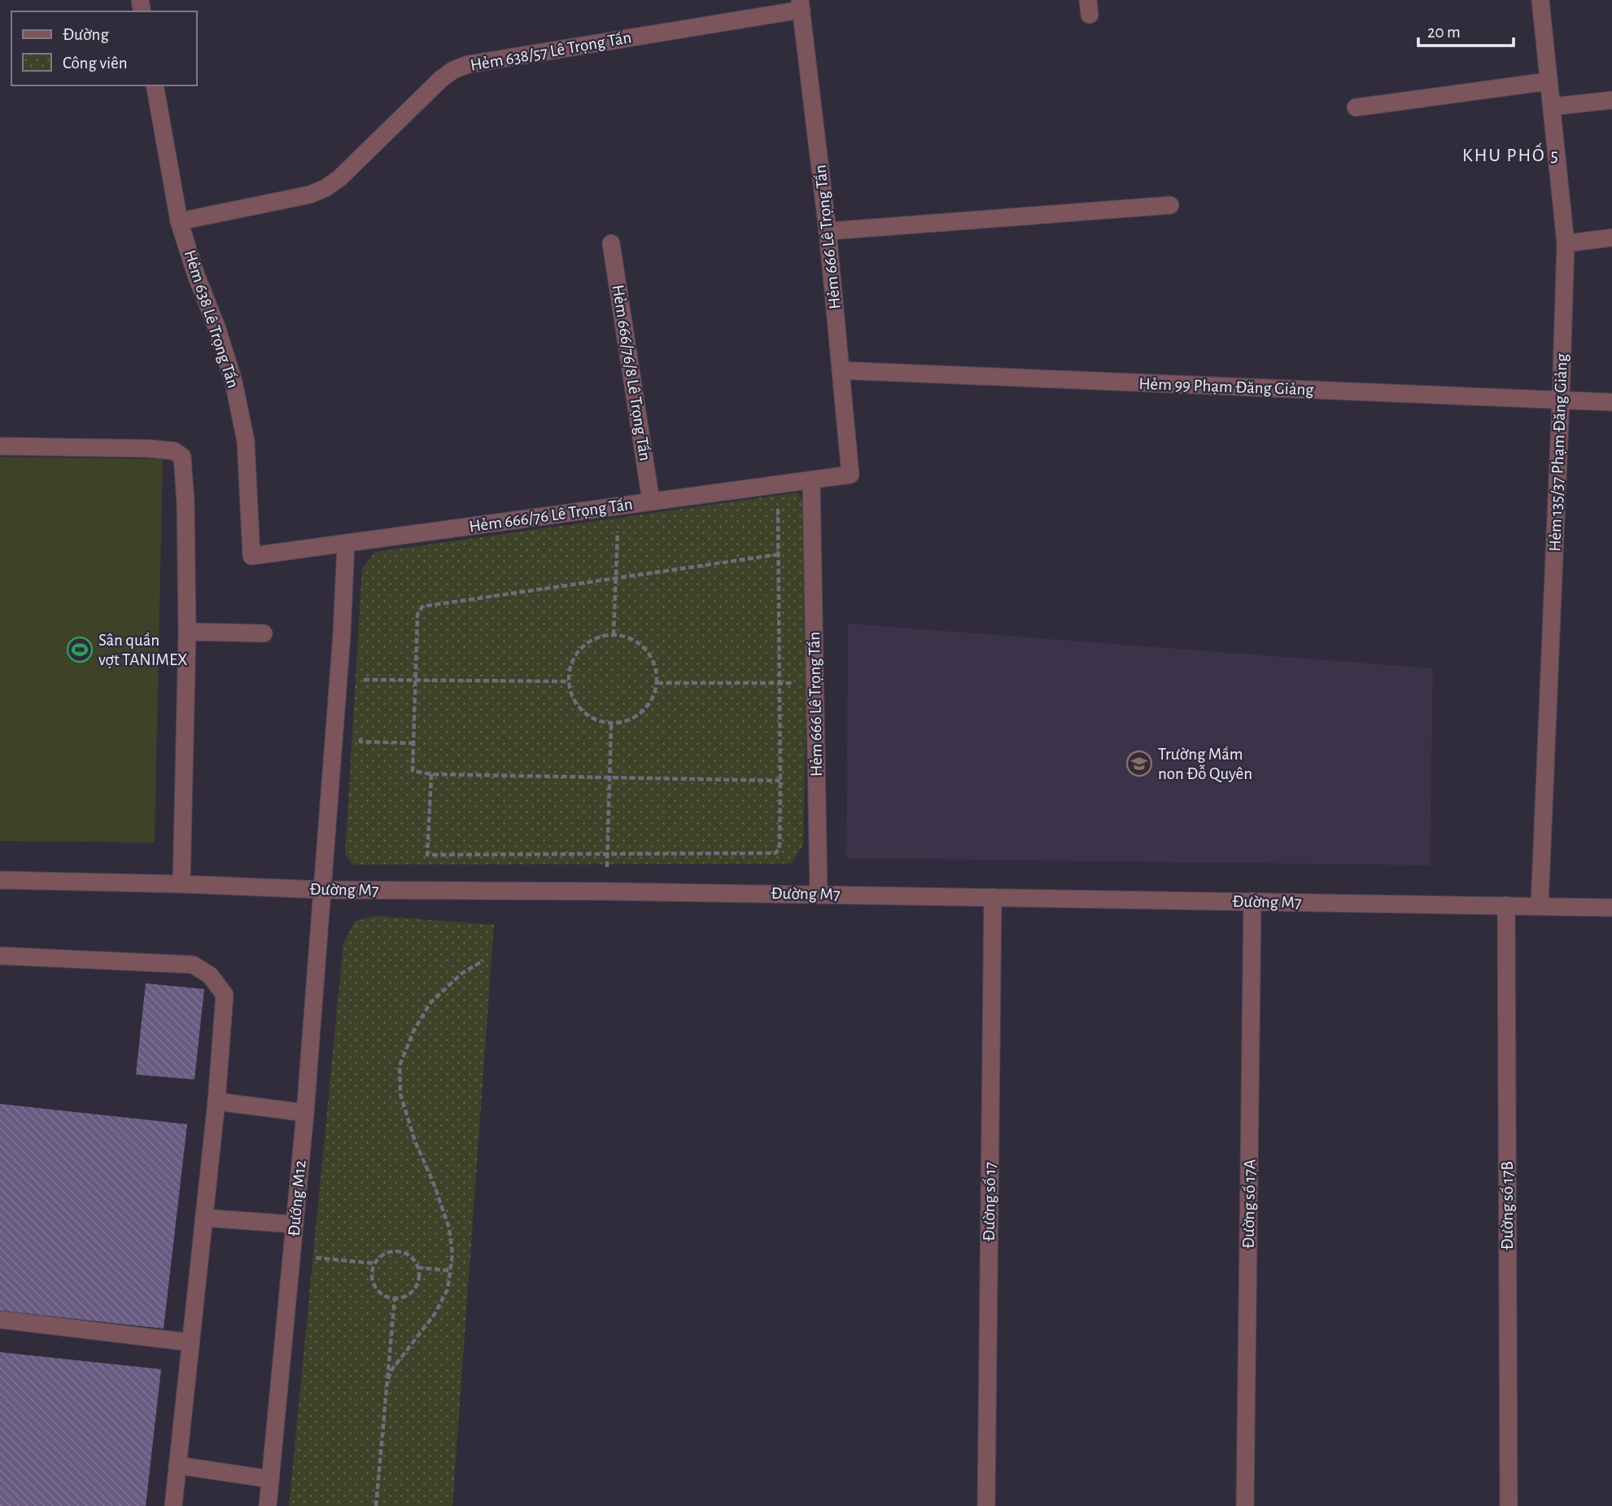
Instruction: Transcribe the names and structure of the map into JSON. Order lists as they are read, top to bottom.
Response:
{
  "streets": {
    "street": [
      "Hẻm 638/57 Lê Trọng Tấn",
      "Hẻm 666 Lê Trọng Tấn",
      "Hẻm 638 Lê Trọng Tấn",
      "Hẻm 666/76/8 Lê Trọng Tấn",
      "Hẻm 99 Phạm Đăng Giảng",
      "Hẻm 135/37 Phạm Đăng Giảng",
      "Hẻm 666/76 Lê Trọng Tấn",
      "Đường M7",
      "Đướng M12",
      "Đường số 17",
      "Đường số 17A",
      "Đường số 17B"
    ]
  },
  "crossings": [
    ["Hẻm 638/57 Lê Trọng Tấn", "Hẻm 666 Lê Trọng Tấn"],
    ["Hẻm 638/57 Lê Trọng Tấn", "Hẻm 638 Lê Trọng Tấn"],
    ["Hẻm 666 Lê Trọng Tấn", "Hẻm 99 Phạm Đăng Giảng"],
    ["Hẻm 666 Lê Trọng Tấn", "Hẻm 666/76 Lê Trọng Tấn"],
    ["Hẻm 666 Lê Trọng Tấn", "Đường M7"],
    ["Hẻm 638 Lê Trọng Tấn", "Hẻm 666/76 Lê Trọng Tấn"],
    ["Hẻm 666/76/8 Lê Trọng Tấn", "Hẻm 666/76 Lê Trọng Tấn"],
    ["Hẻm 99 Phạm Đăng Giảng", "Hẻm 135/37 Phạm Đăng Giảng"],
    ["Hẻm 135/37 Phạm Đăng Giảng", "Đường M7"],
    ["Hẻm 666/76 Lê Trọng Tấn", "Đướng M12"],
    ["Đường M7", "Đướng M12"],
    ["Đường M7", "Đường số 17"],
    ["Đường M7", "Đường số 17A"],
    ["Đường M7", "Đường số 17B"]
  ],
  "districts": ["KHU PHỐ 5"],
  "places": {
    "sports": ["Sân quần vợt TANIMEX"],
    "school or university": ["Trường Mầm non Đỗ Quyên"]
  },
  "legend": ["Đường", "Công viên"],
  "scale_bar": "20 m"
}
